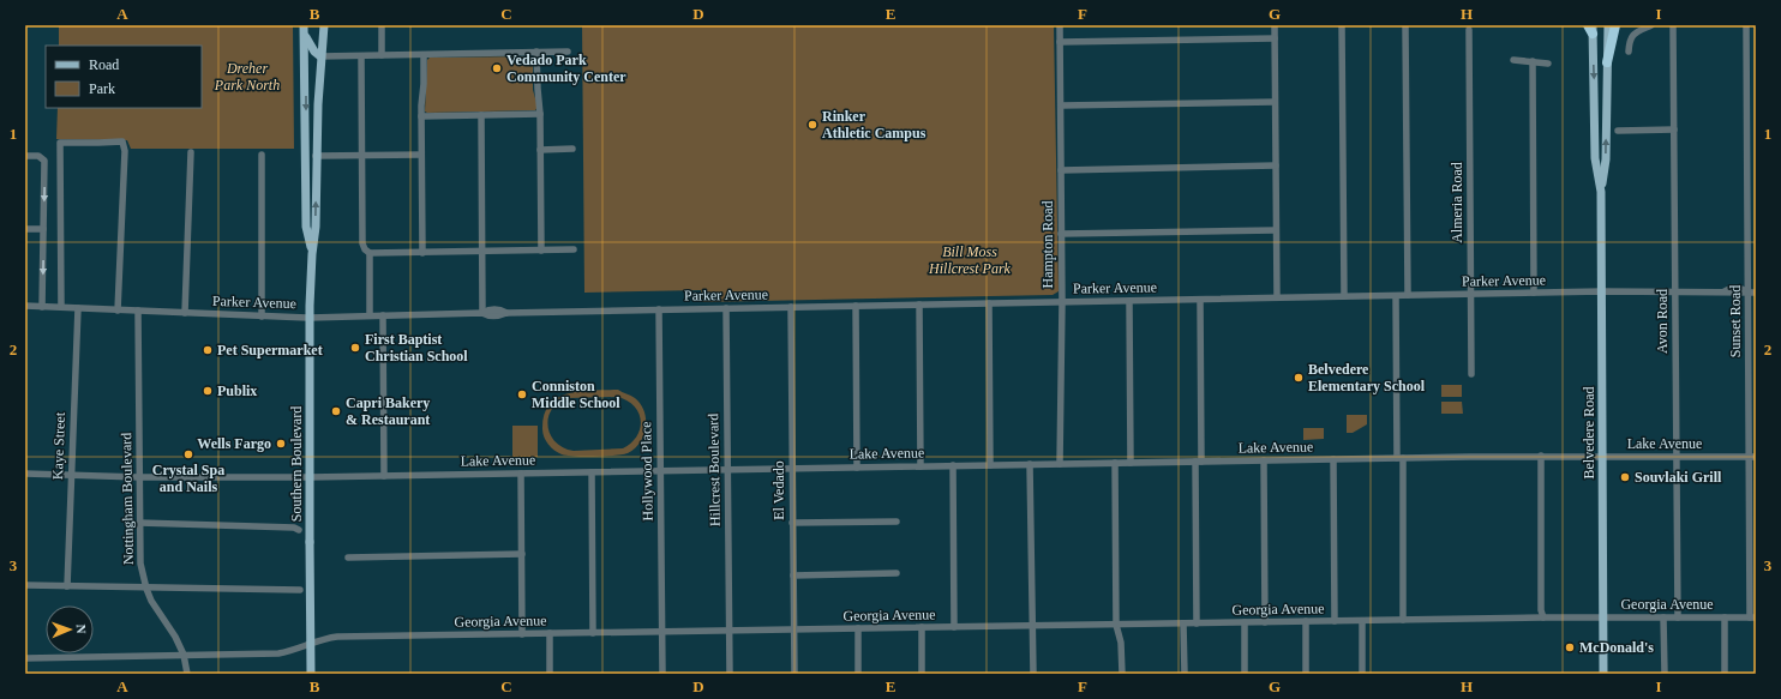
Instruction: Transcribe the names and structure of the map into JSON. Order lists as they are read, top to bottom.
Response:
{
  "streets": {
    "main road": ["Belvedere Road", "Southern Boulevard"],
    "street": [
      "Almeria Road",
      "Hampton Road",
      "Parker Avenue",
      "Avon Road",
      "Sunset Road",
      "Lake Avenue",
      "Kaye Street",
      "Hillcrest Boulevard",
      "Hollywood Place",
      "El Vedado",
      "Nottingham Boulevard",
      "Georgia Avenue"
    ]
  },
  "crossings": [
    ["Almeria Road", "Parker Avenue"],
    ["Hampton Road", "Parker Avenue"],
    ["Hampton Road", "Lake Avenue"],
    ["Parker Avenue", "Avon Road"],
    ["Parker Avenue", "Sunset Road"],
    ["Parker Avenue", "Belvedere Road"],
    ["Parker Avenue", "Kaye Street"],
    ["Parker Avenue", "Southern Boulevard"],
    ["Parker Avenue", "Hillcrest Boulevard"],
    ["Parker Avenue", "Hollywood Place"],
    ["Parker Avenue", "El Vedado"],
    ["Parker Avenue", "Nottingham Boulevard"],
    ["Avon Road", "Lake Avenue"],
    ["Avon Road", "Georgia Avenue"],
    ["Sunset Road", "Lake Avenue"],
    ["Sunset Road", "Georgia Avenue"],
    ["Belvedere Road", "Lake Avenue"],
    ["Belvedere Road", "Georgia Avenue"],
    ["Lake Avenue", "Kaye Street"],
    ["Lake Avenue", "Southern Boulevard"],
    ["Lake Avenue", "Hillcrest Boulevard"],
    ["Lake Avenue", "Hollywood Place"],
    ["Lake Avenue", "El Vedado"],
    ["Lake Avenue", "Nottingham Boulevard"],
    ["Hillcrest Boulevard", "Georgia Avenue"],
    ["Hollywood Place", "Georgia Avenue"],
    ["El Vedado", "Georgia Avenue"],
    ["Nottingham Boulevard", "Georgia Avenue"]
  ],
  "parks": ["Dreher Park North", "Bill Moss Hillcrest Park"],
  "places": [
    "Vedado Park Community Center",
    "Rinker Athletic Campus",
    "First Baptist Christian School",
    "Pet Supermarket",
    "Belvedere Elementary School",
    "Publix",
    "Conniston Middle School",
    "Capri Bakery & Restaurant",
    "Wells Fargo",
    "Crystal Spa and Nails",
    "Souvlaki Grill",
    "McDonald's"
  ],
  "legend": ["Road", "Park"],
  "north": "right",
  "grid": {
    "columns": [
      "A",
      "B",
      "C",
      "D",
      "E",
      "F",
      "G",
      "H",
      "I"
    ],
    "rows": ["1", "2", "3"]
  }
}
